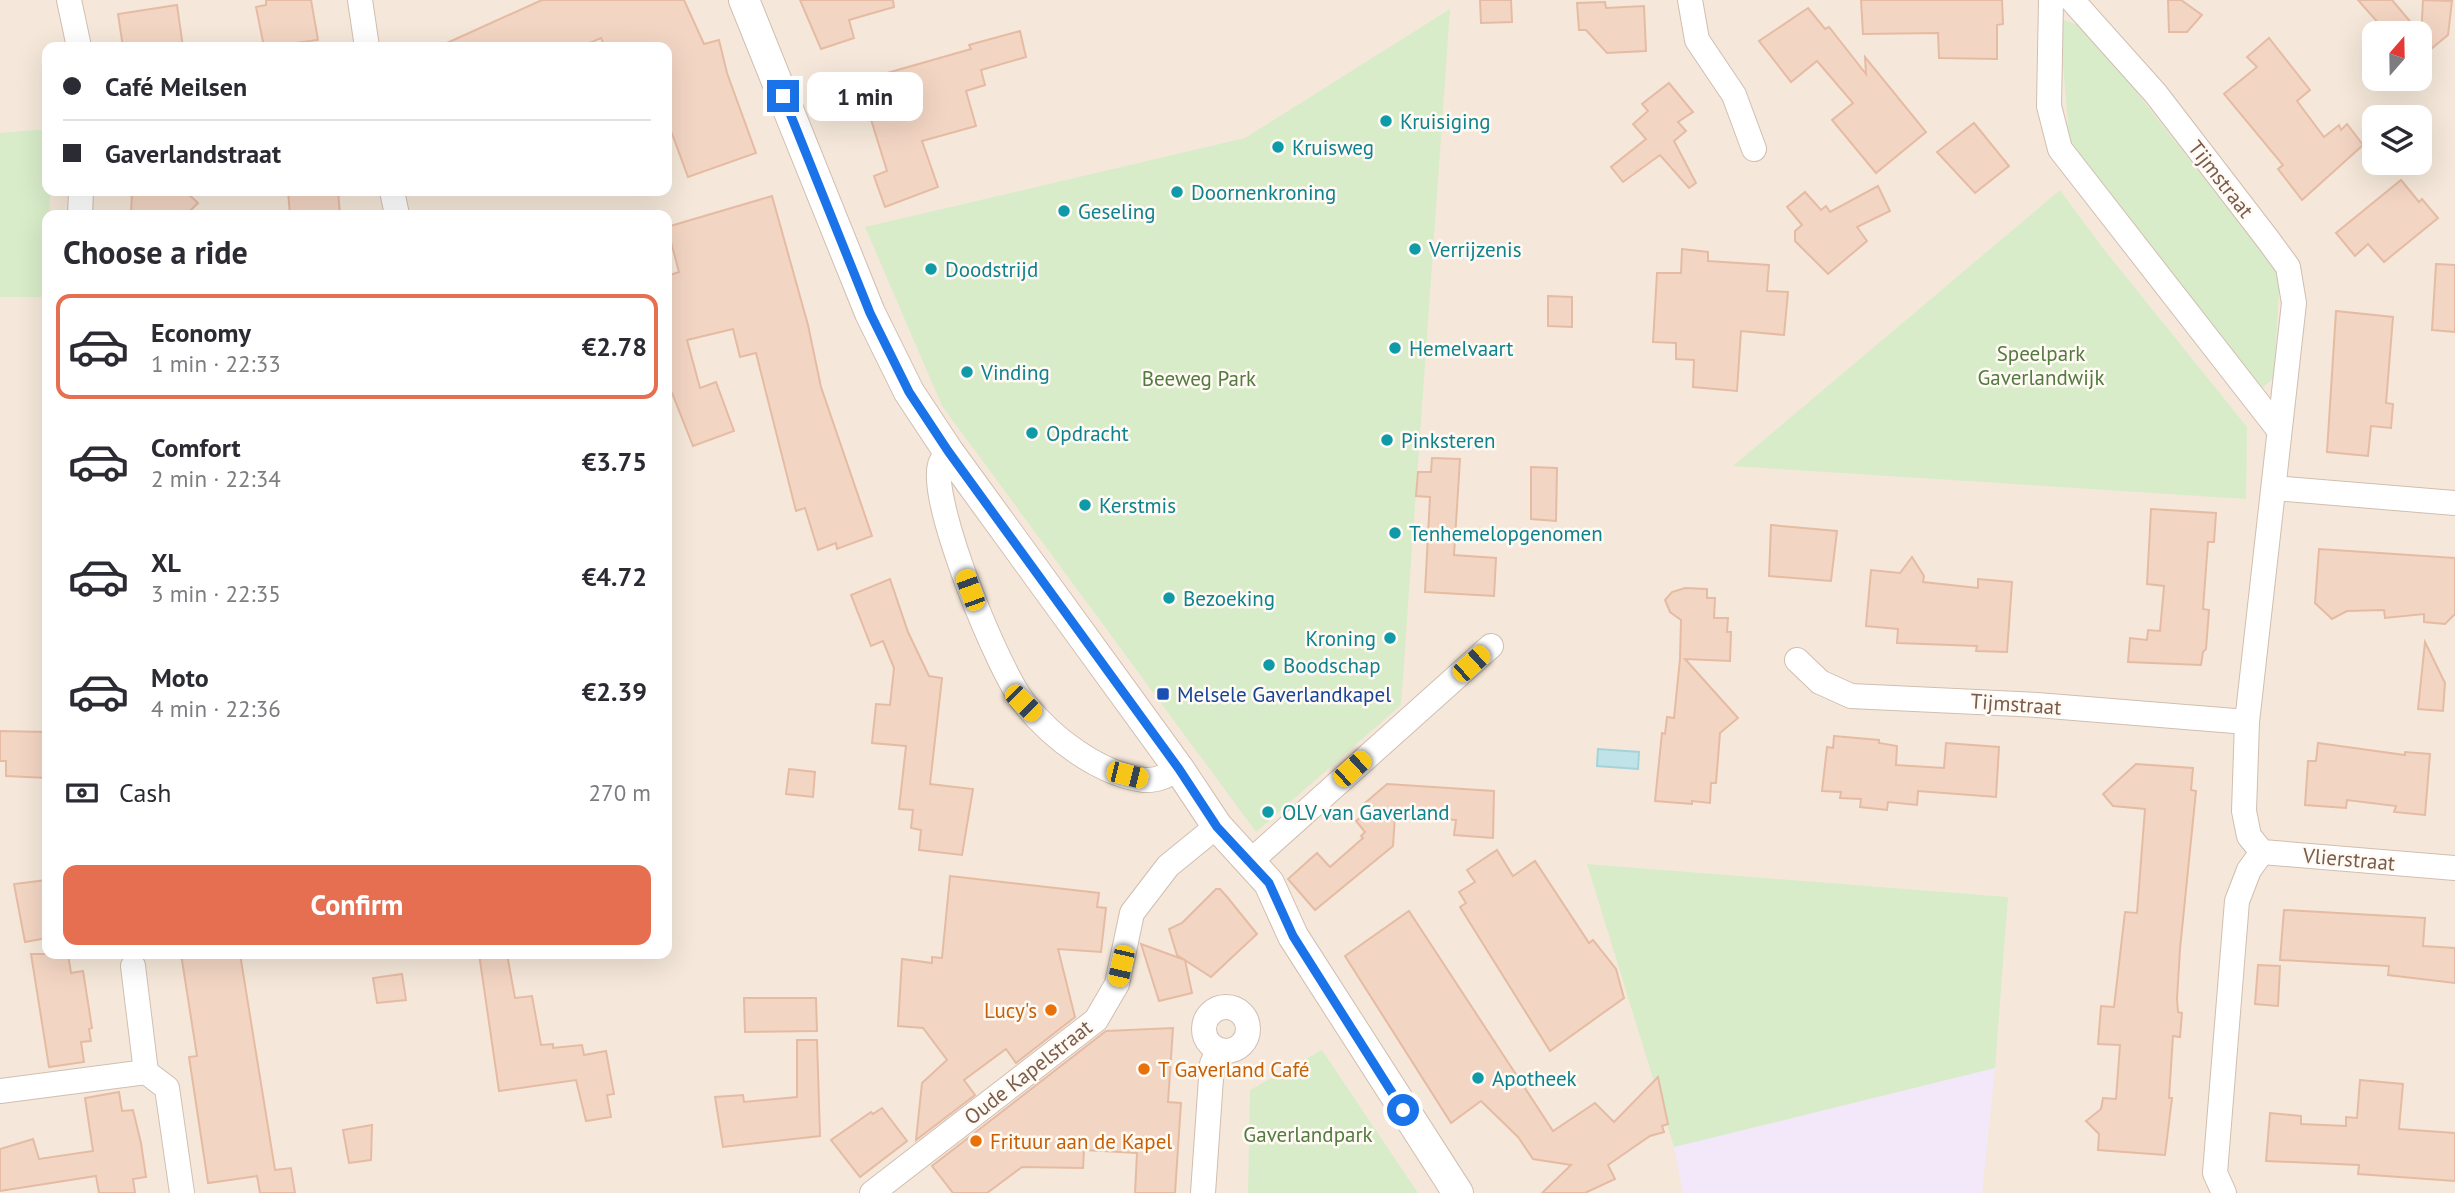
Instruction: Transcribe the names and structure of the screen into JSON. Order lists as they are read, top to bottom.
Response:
{
  "streets": {
    "street": ["Tijmstraat", "Vlierstraat", "Oude Kapelstraat"]
  },
  "crossings": [
    ["Tijmstraat", "Vlierstraat"]
  ],
  "parks": ["Speelpark Gaverlandwijk", "Beeweg Park", "Gaverlandpark"],
  "places": {
    "other": [
      "Kruisiging",
      "Kruisweg",
      "Doornenkroning",
      "Geseling",
      "Verrijzenis",
      "Doodstrijd",
      "Hemelvaart",
      "Vinding",
      "Opdracht",
      "Pinksteren",
      "Kerstmis",
      "Tenhemelopgenomen",
      "Bezoeking",
      "Kroning",
      "Boodschap",
      "OLV van Gaverland",
      "Lucy's",
      "T Gaverland Café",
      "Apotheek",
      "Frituur aan de Kapel"
    ],
    "transit": ["Melsele Gaverlandkapel"]
  },
  "north": "top",
  "page": {
    "banner": ["Café Meilsen", "Gaverlandstraat"],
    "bubble": "1 min",
    "heading": "Choose a ride",
    "list": [
      {
        "name": "Economy",
        "note": "1 min · 22:33",
        "value": "€2.78"
      },
      {
        "name": "Comfort",
        "note": "2 min · 22:34",
        "value": "€3.75"
      },
      {
        "name": "XL",
        "note": "3 min · 22:35",
        "value": "€4.72"
      },
      {
        "name": "Moto",
        "note": "4 min · 22:36",
        "value": "€2.39"
      }
    ],
    "pay": ["Cash", "270 m"],
    "buttons": "Confirm"
  }
}
